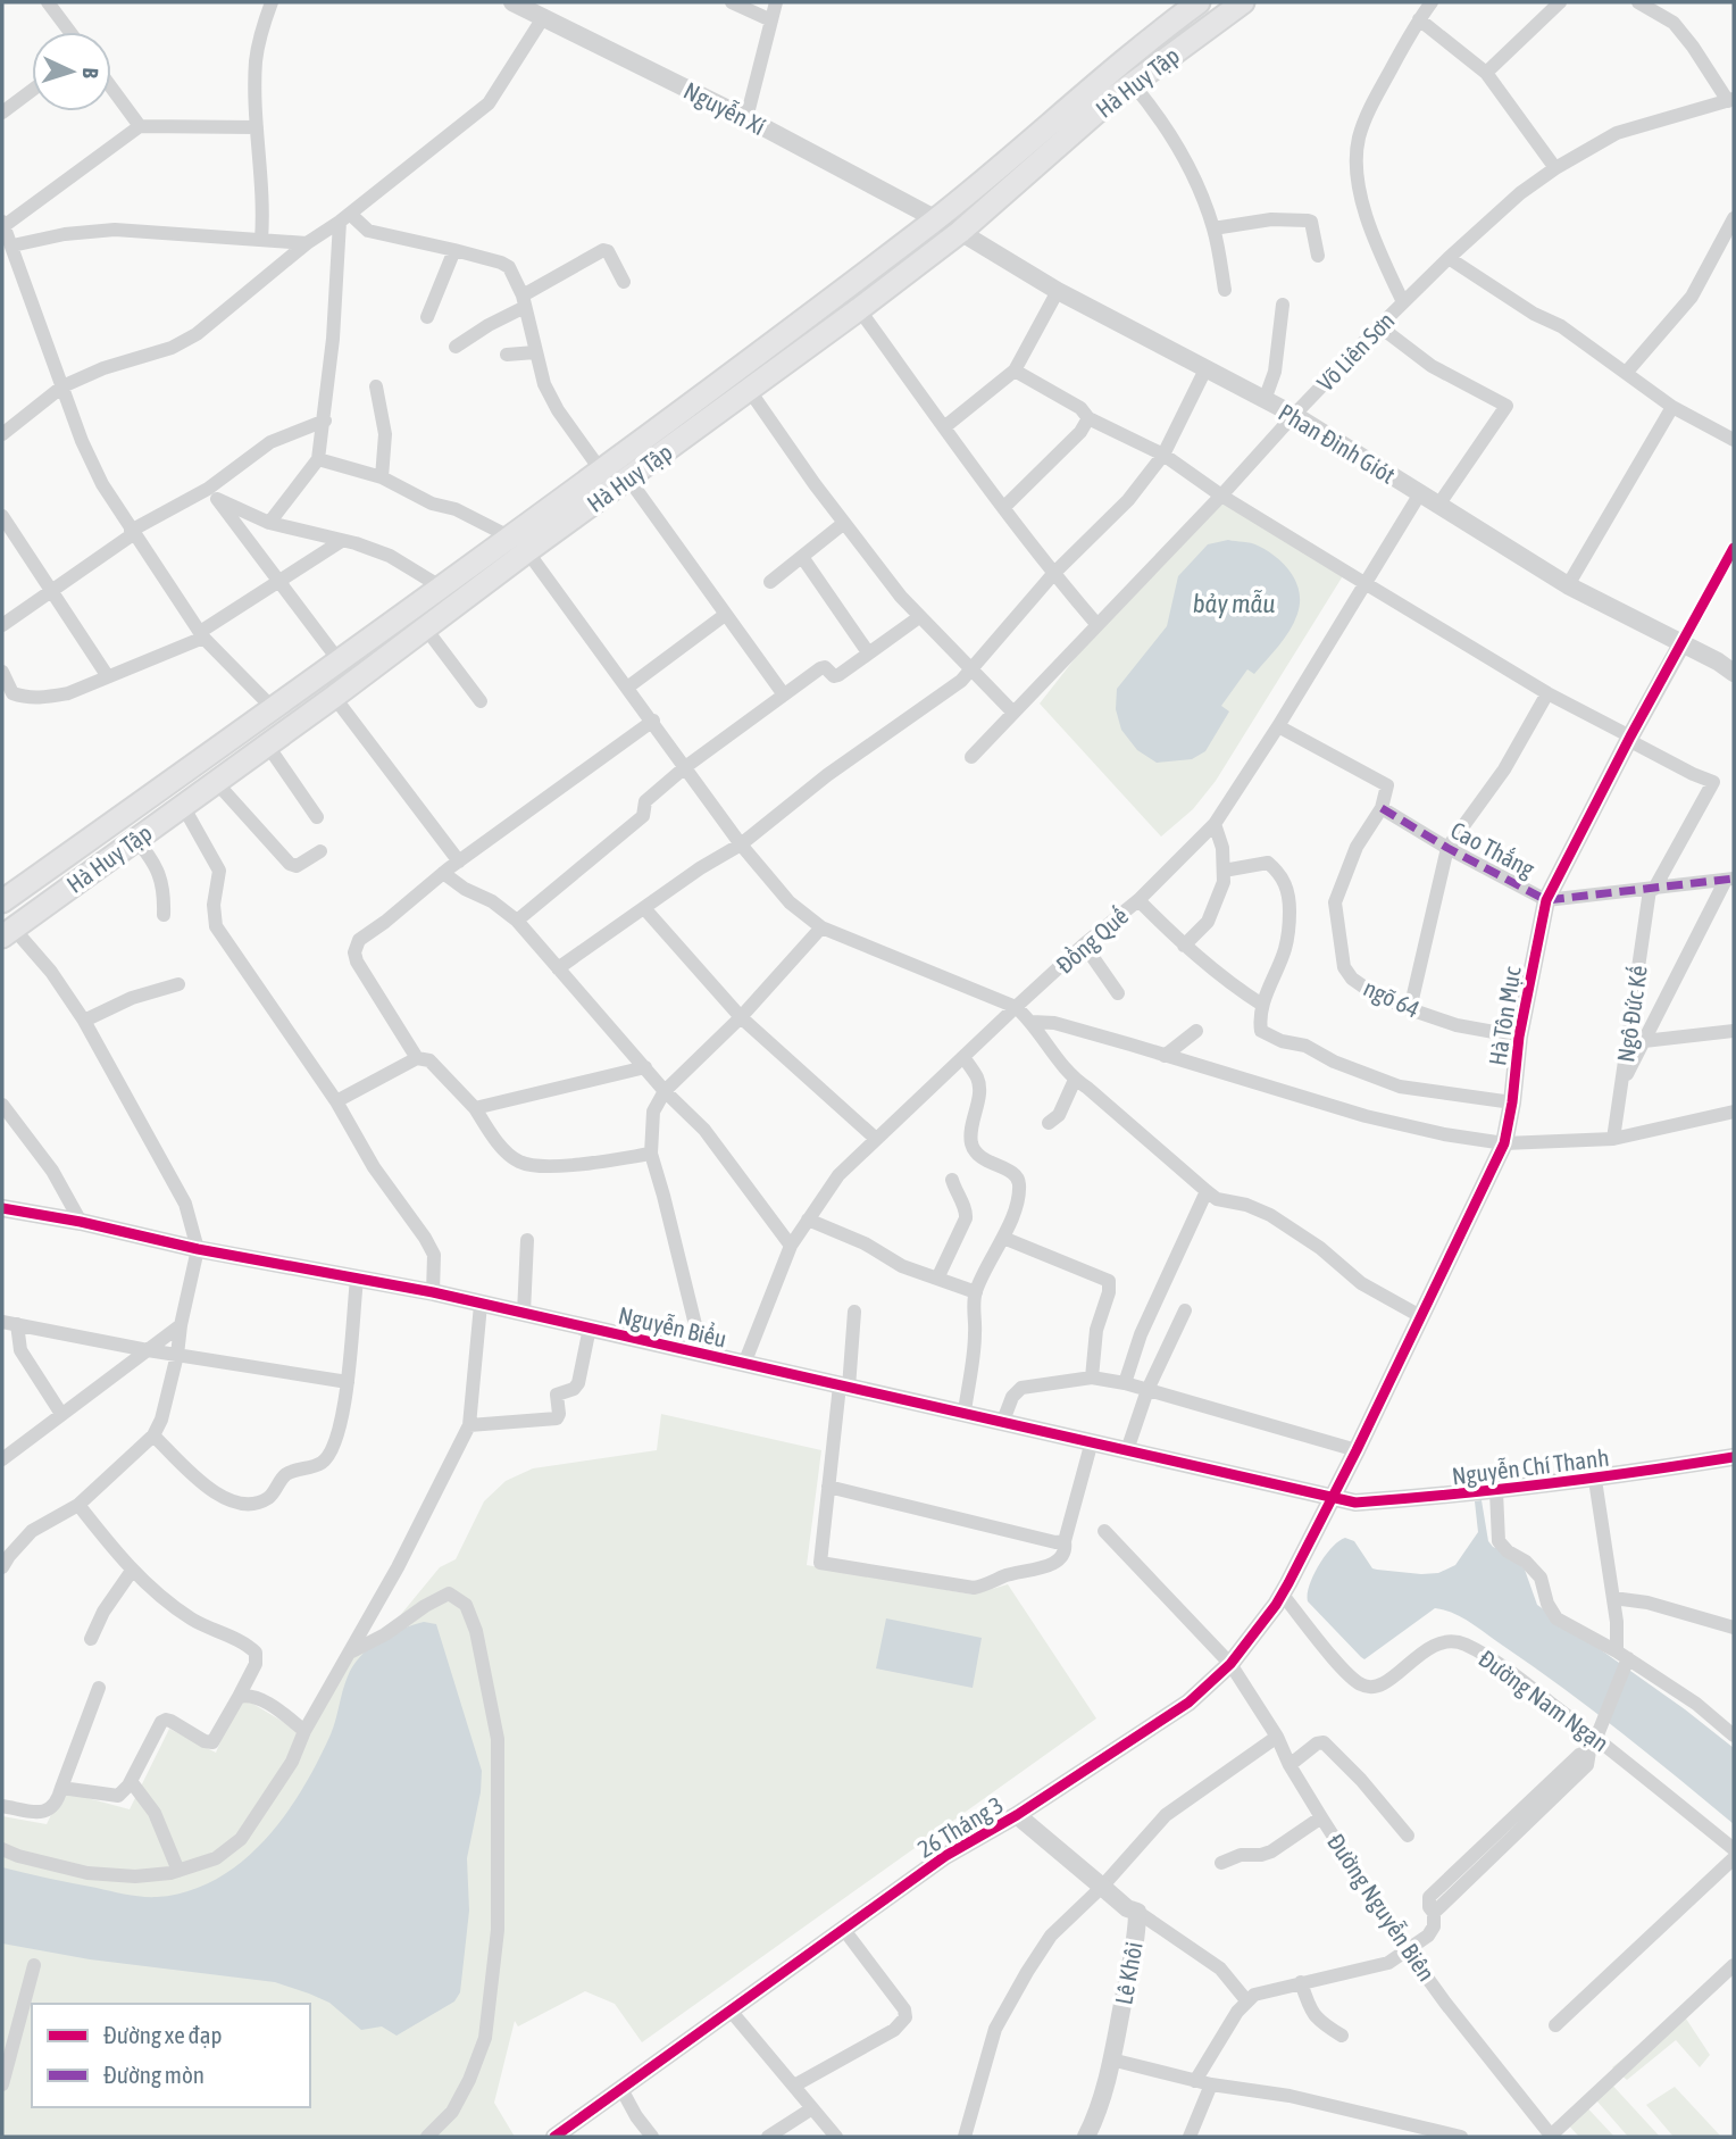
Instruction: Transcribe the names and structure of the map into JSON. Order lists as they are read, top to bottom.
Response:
{
  "streets": {
    "main road": ["Hà Huy Tập"],
    "street": [
      "Nguyễn Xí",
      "Võ Liên Sơn",
      "Phan Đình Giót",
      "Cao Thắng",
      "Đồng Quế",
      "ngõ 64",
      "Ngô Đức Kế",
      "Hà Tôn Mục",
      "Nguyễn Biểu",
      "Nguyễn Chí Thanh",
      "Đường Nam Ngạn",
      "26 Tháng 3",
      "Đường Nguyễn Biên",
      "Lê Khôi"
    ]
  },
  "crossings": [
    ["Hà Huy Tập", "Nguyễn Xí"],
    ["Hà Huy Tập", "Phan Đình Giót"],
    ["Nguyễn Xí", "Phan Đình Giót"],
    ["Võ Liên Sơn", "Phan Đình Giót"],
    ["Phan Đình Giót", "Đồng Quế"],
    ["Phan Đình Giót", "Hà Tôn Mục"],
    ["Cao Thắng", "ngõ 64"],
    ["Cao Thắng", "Ngô Đức Kế"],
    ["Cao Thắng", "Hà Tôn Mục"],
    ["Đồng Quế", "Nguyễn Biểu"],
    ["ngõ 64", "Hà Tôn Mục"],
    ["Hà Tôn Mục", "Nguyễn Biểu"],
    ["Hà Tôn Mục", "Nguyễn Chí Thanh"],
    ["Hà Tôn Mục", "26 Tháng 3"],
    ["Nguyễn Biểu", "Nguyễn Chí Thanh"],
    ["Nguyễn Biểu", "26 Tháng 3"],
    ["Nguyễn Chí Thanh", "26 Tháng 3"],
    ["Đường Nam Ngạn", "26 Tháng 3"],
    ["26 Tháng 3", "Đường Nguyễn Biên"],
    ["26 Tháng 3", "Lê Khôi"]
  ],
  "water": ["bảy mẫu"],
  "legend": ["Đường xe đạp", "Đường mòn"],
  "north": "right"
}
